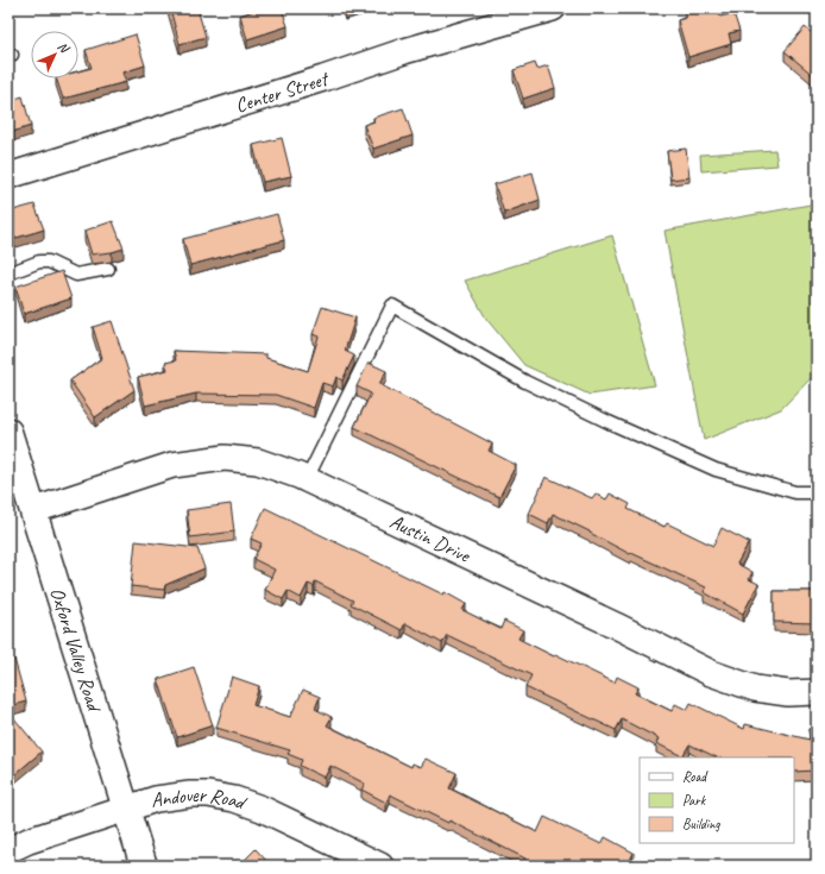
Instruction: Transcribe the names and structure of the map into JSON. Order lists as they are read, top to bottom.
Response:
{
  "streets": {
    "main road": ["Oxford Valley Road"],
    "street": ["Center Street", "Austin Drive", "Andover Road"]
  },
  "crossings": [
    ["Austin Drive", "Oxford Valley Road"],
    ["Oxford Valley Road", "Andover Road"]
  ],
  "legend": ["Road", "Park", "Building"],
  "north": "top right"
}
